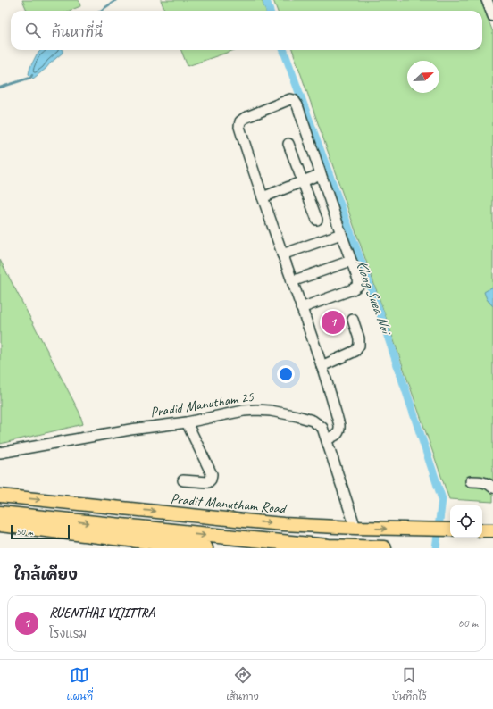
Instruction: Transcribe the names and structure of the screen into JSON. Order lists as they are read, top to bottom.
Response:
{
  "streets": {
    "main road": ["Pradit Manutham Road"],
    "street": ["Pradid Manutham 25"]
  },
  "crossings": [
    ["Pradid Manutham 25", "Pradit Manutham Road"]
  ],
  "one_way": ["Pradit Manutham Road"],
  "water": ["Klong Suea Noi"],
  "scale_bar": "50 m",
  "north": "top right",
  "page": {
    "search": "ค้นหาที่นี่",
    "pins": "1",
    "scale": "50 m",
    "heading": "ใกล้เคียง",
    "list": [
      {
        "mark": "1",
        "name": "RUENTHAI VIJITTRA",
        "note": "โรงแรม",
        "value": "60 m"
      }
    ],
    "nav": ["แผนที่", "เส้นทาง", "บันทึกไว้"]
  }
}
